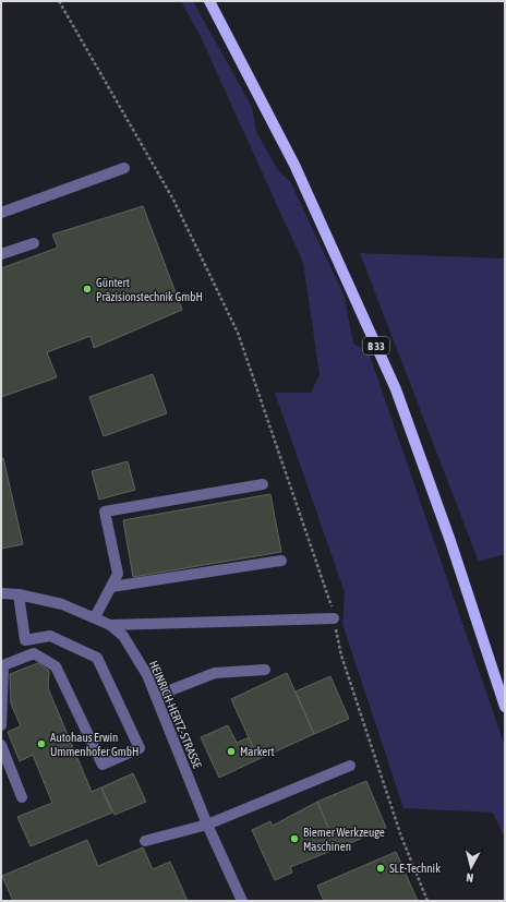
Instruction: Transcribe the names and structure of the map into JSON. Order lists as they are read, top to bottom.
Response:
{
  "streets": {
    "main road": ["B 33"],
    "street": ["HEINRICH-HERTZ-STRASSE"]
  },
  "places": [
    "Güntert Präzisionstechnik GmbH",
    "Autohaus Erwin Ummenhofer GmbH",
    "Markert",
    "Biemer Werkzeuge Maschinen",
    "SLE-Technik"
  ],
  "north": "bottom"
}
